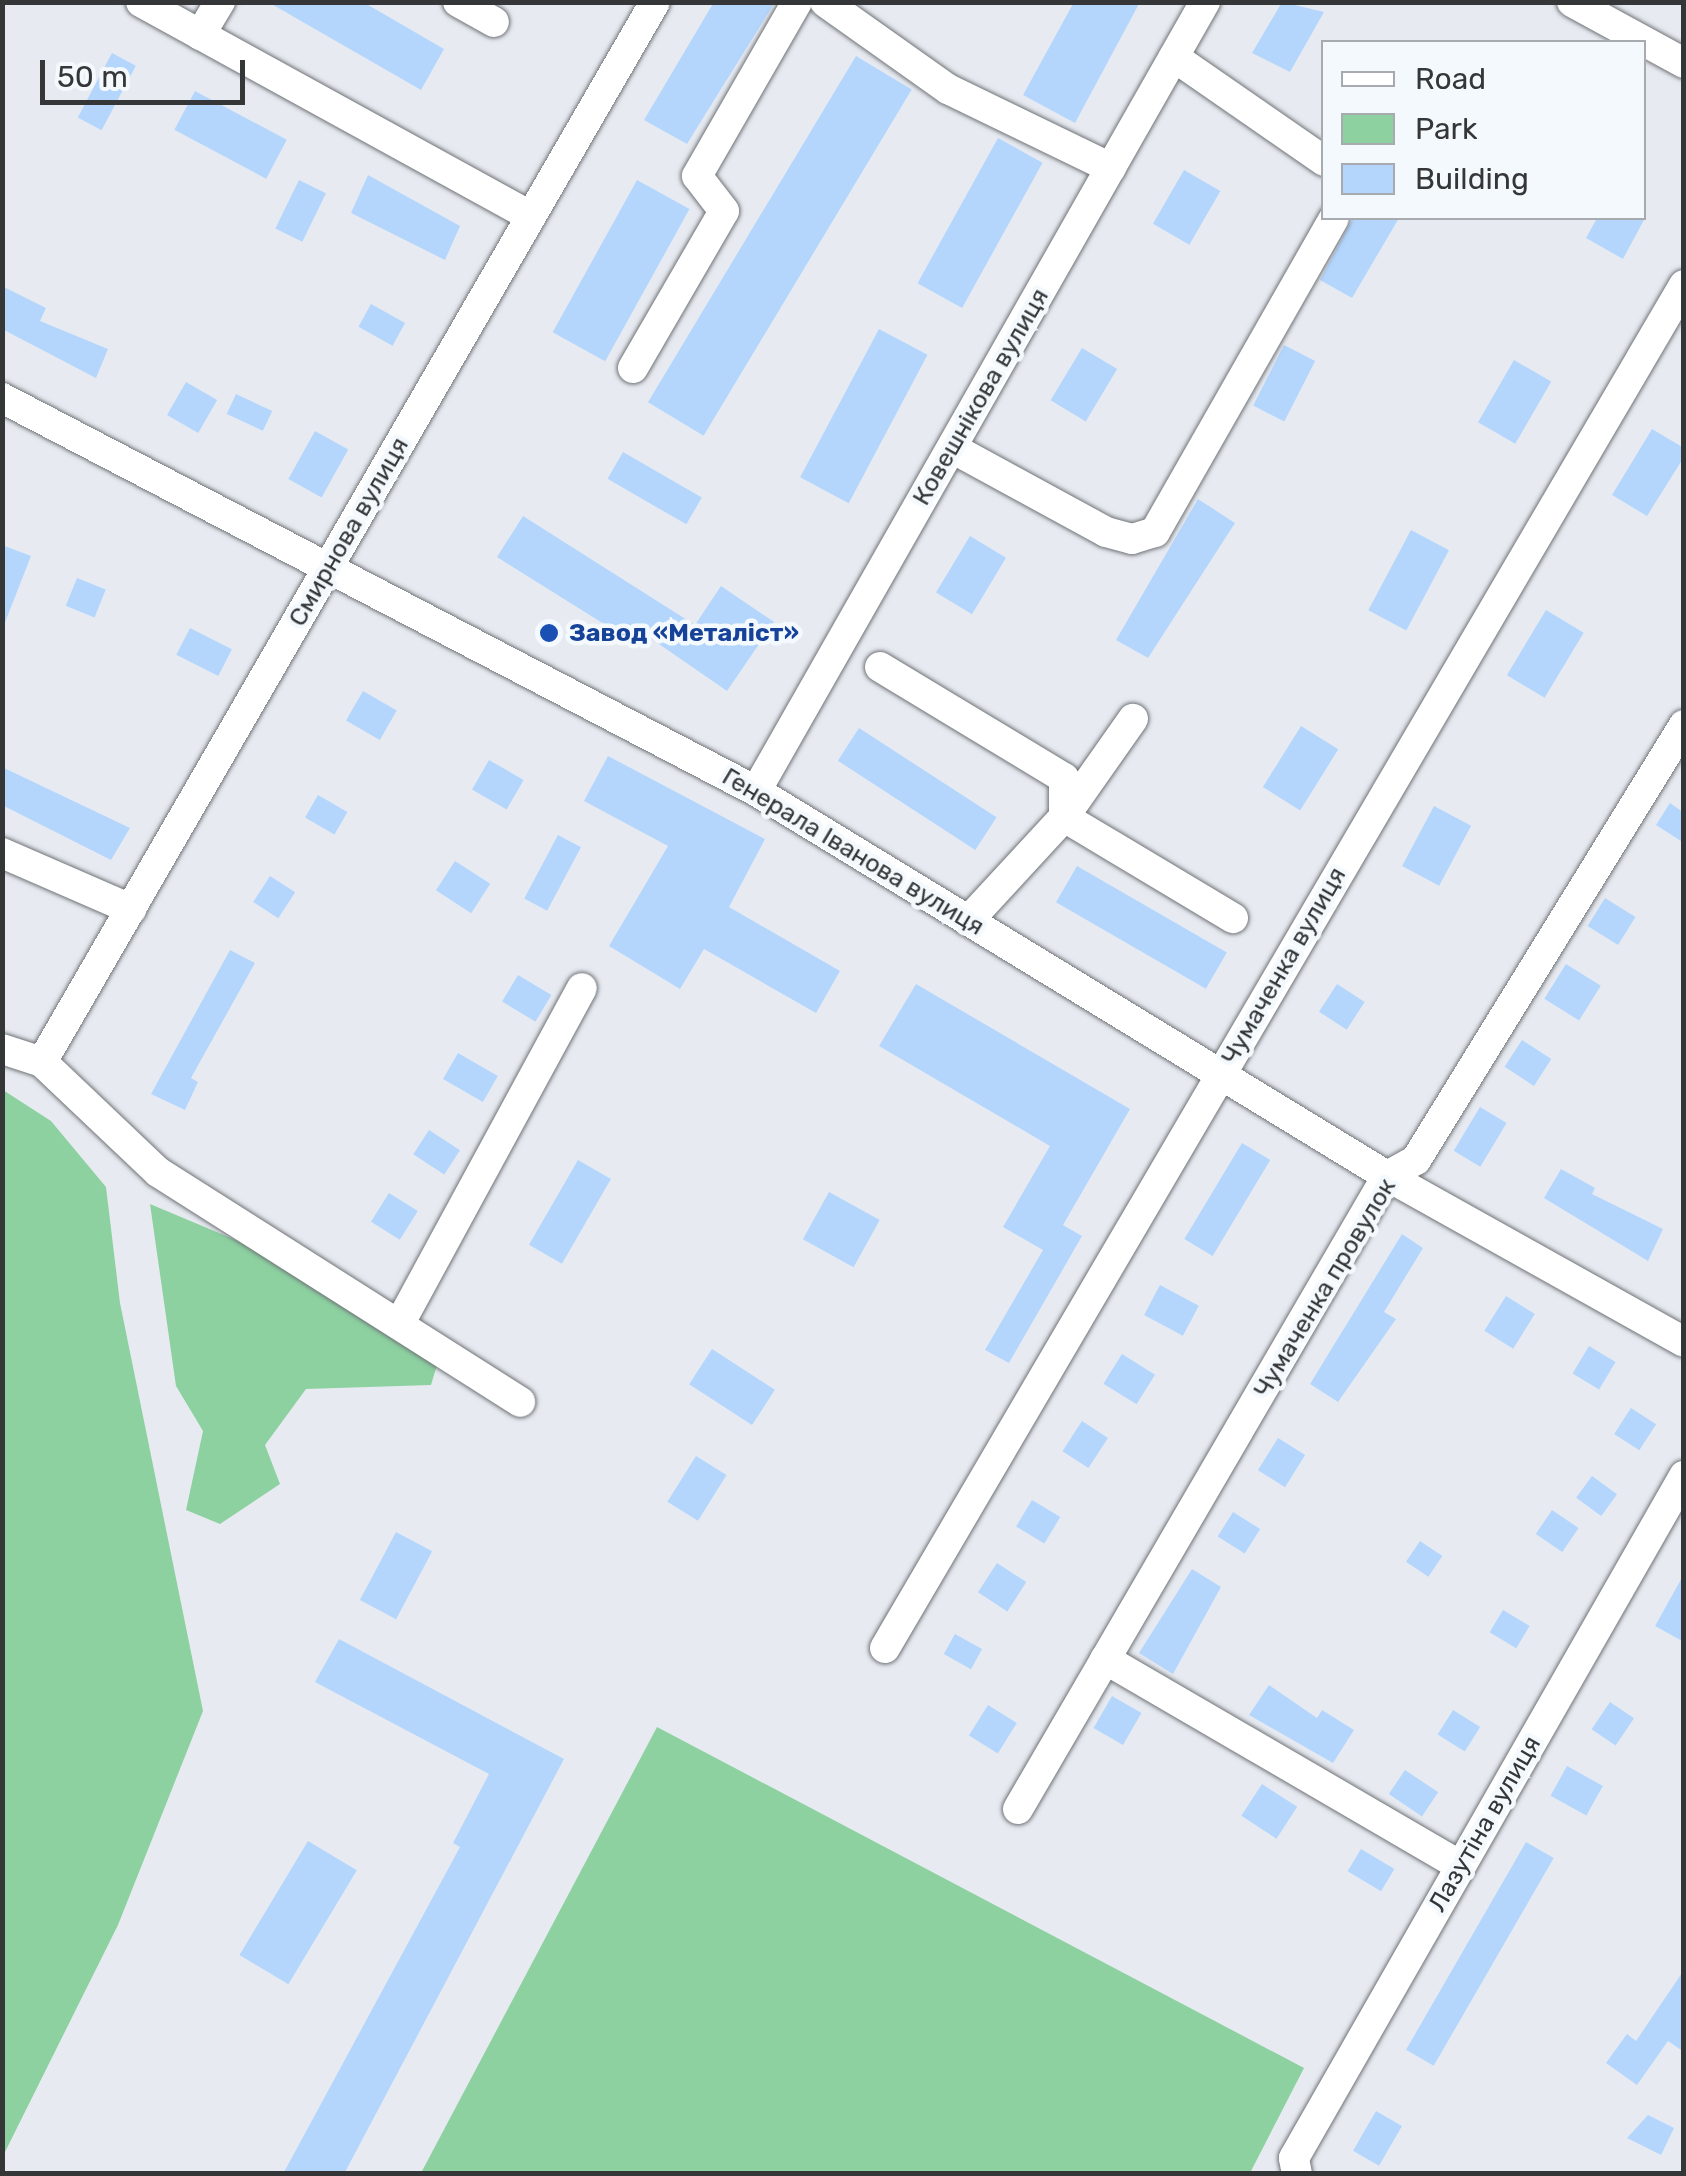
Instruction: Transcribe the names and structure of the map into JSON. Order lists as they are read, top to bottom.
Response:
{
  "streets": {
    "street": [
      "Ковешнікова вулиця",
      "Смирнова вулиця",
      "Генерала Іванова вулиця",
      "Чумаченка вулиця",
      "Чумаченка провулок",
      "Лазутіна вулиця"
    ]
  },
  "crossings": [
    ["Ковешнікова вулиця", "Генерала Іванова вулиця"],
    ["Смирнова вулиця", "Генерала Іванова вулиця"],
    ["Генерала Іванова вулиця", "Чумаченка вулиця"],
    ["Генерала Іванова вулиця", "Чумаченка провулок"]
  ],
  "places": ["Завод «Металіст»"],
  "legend": ["Road", "Park", "Building"],
  "scale_bar": "50 m"
}
